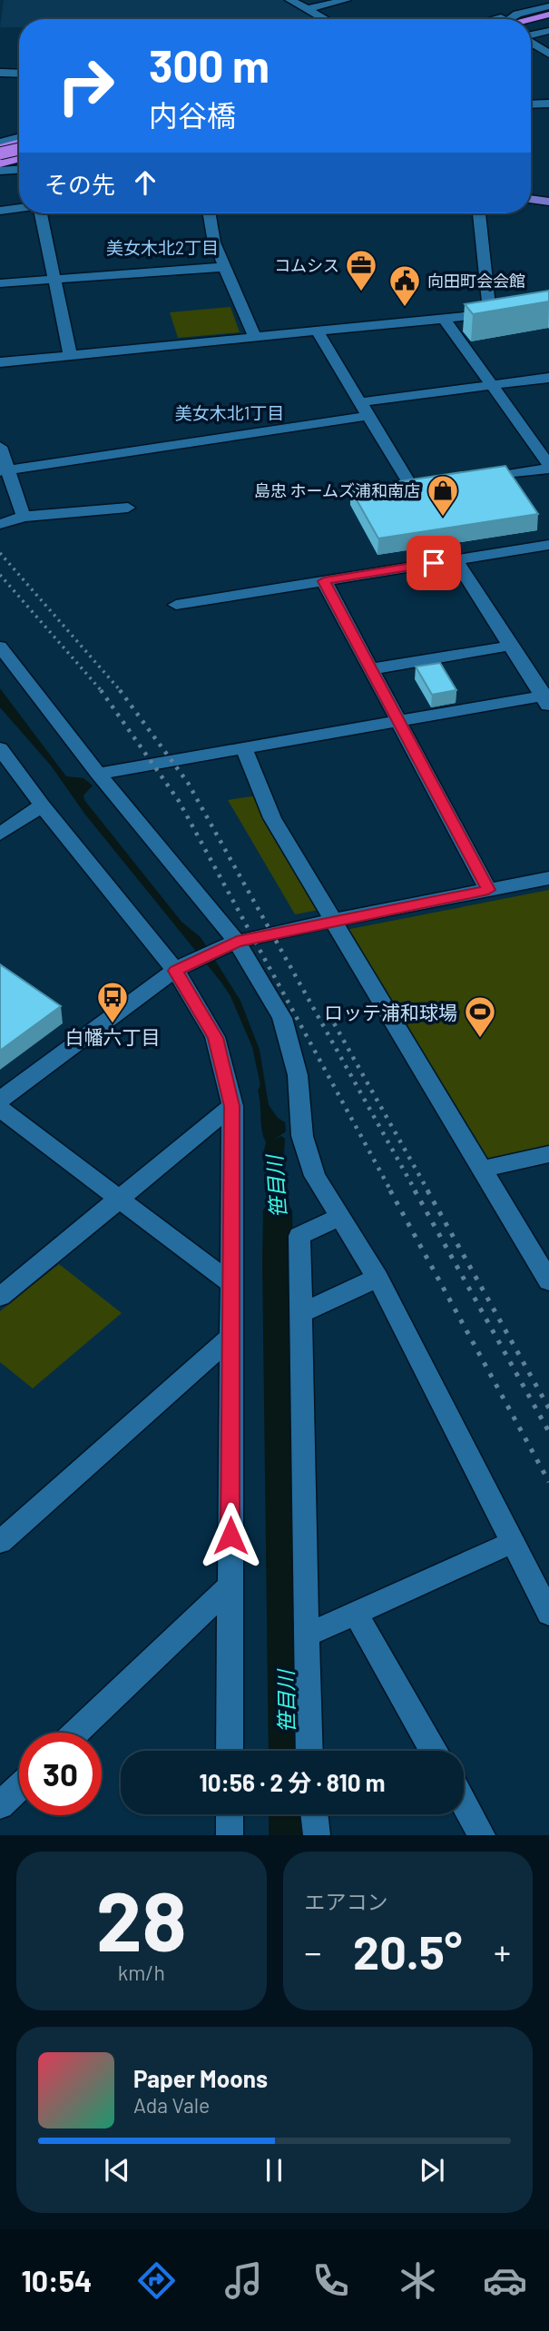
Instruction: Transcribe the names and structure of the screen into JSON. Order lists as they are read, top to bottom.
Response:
{
  "districts": ["美女木北2丁目", "美女木北1丁目"],
  "water": ["笹目川"],
  "places": {
    "office": ["コムシス"],
    "public building": ["向田町会会館"],
    "shop": ["島忠 ホームズ浦和南店"],
    "bus stop": ["白幡六丁目"],
    "sports": ["ロッテ浦和球場"]
  },
  "page": {
    "turn": ["300 m", "内谷橋"],
    "then": "その先",
    "limit": "30",
    "trip": "10:56 · 2 分 · 810 m",
    "tile": [
      ["28", "km/h"],
      "エアコン"
    ],
    "heat": ["−", "20.5°", "+"],
    "song": ["Paper Moons", "Ada Vale"],
    "tabs": "10:54"
  }
}
